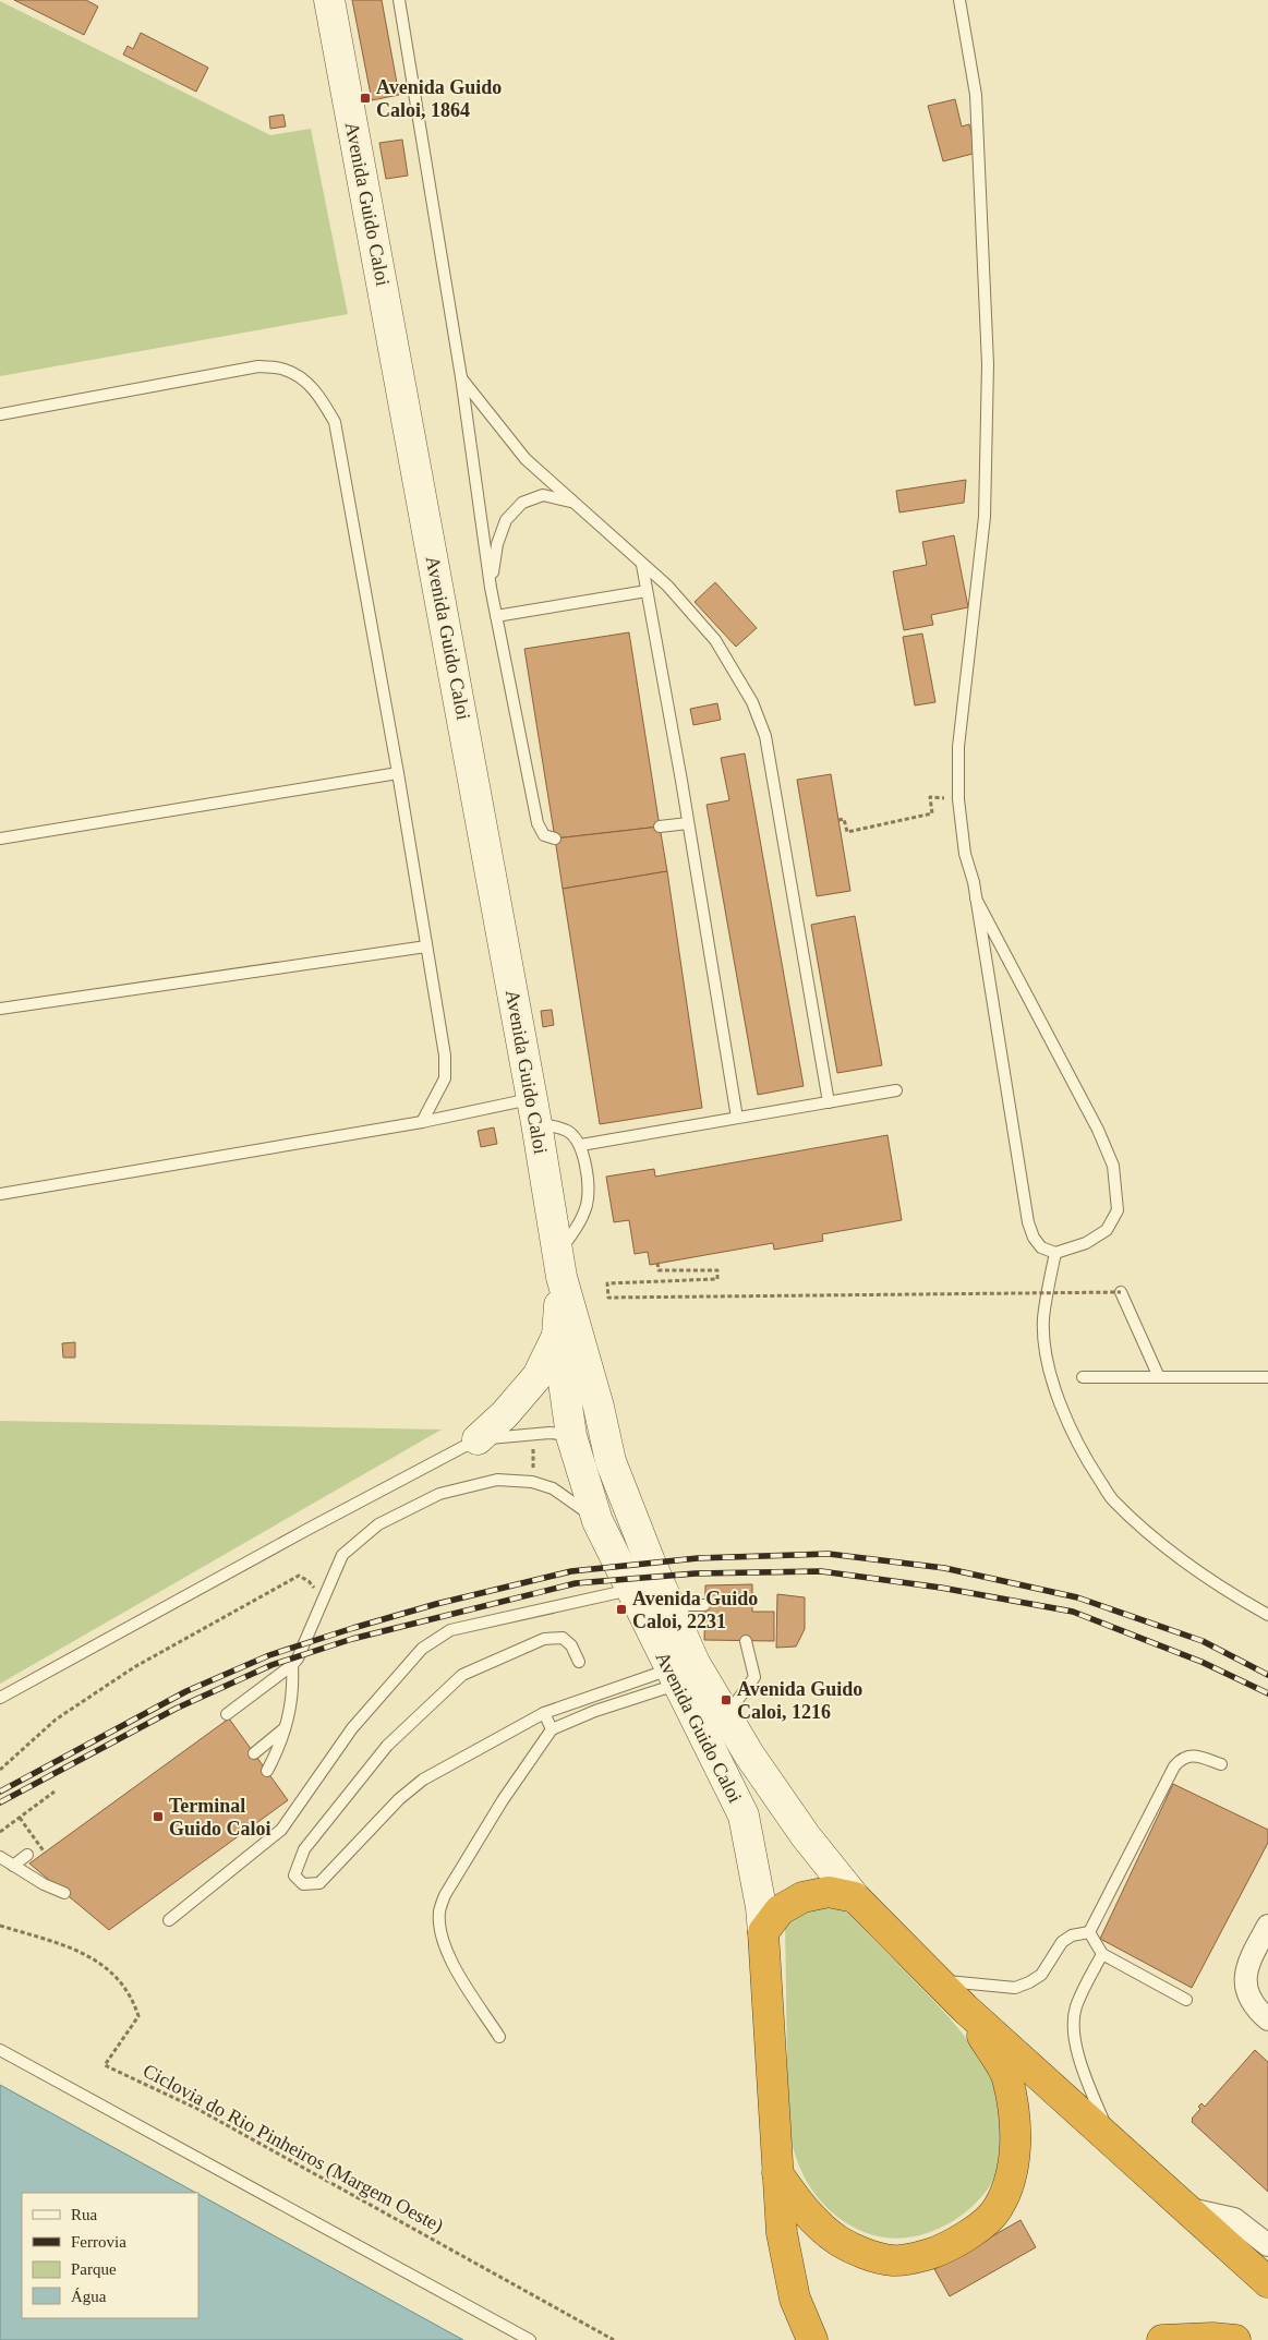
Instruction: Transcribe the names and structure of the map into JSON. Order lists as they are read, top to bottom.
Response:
{
  "streets": {
    "main road": ["Avenida Guido Caloi"],
    "path": ["Ciclovia do Rio Pinheiros (Margem Oeste)"]
  },
  "places": {
    "transit": [
      "Avenida Guido Caloi, 1864",
      "Avenida Guido Caloi, 2231",
      "Avenida Guido Caloi, 1216",
      "Terminal Guido Caloi"
    ]
  },
  "legend": [
    "Rua",
    "Ferrovia",
    "Parque",
    "Água"
  ]
}
